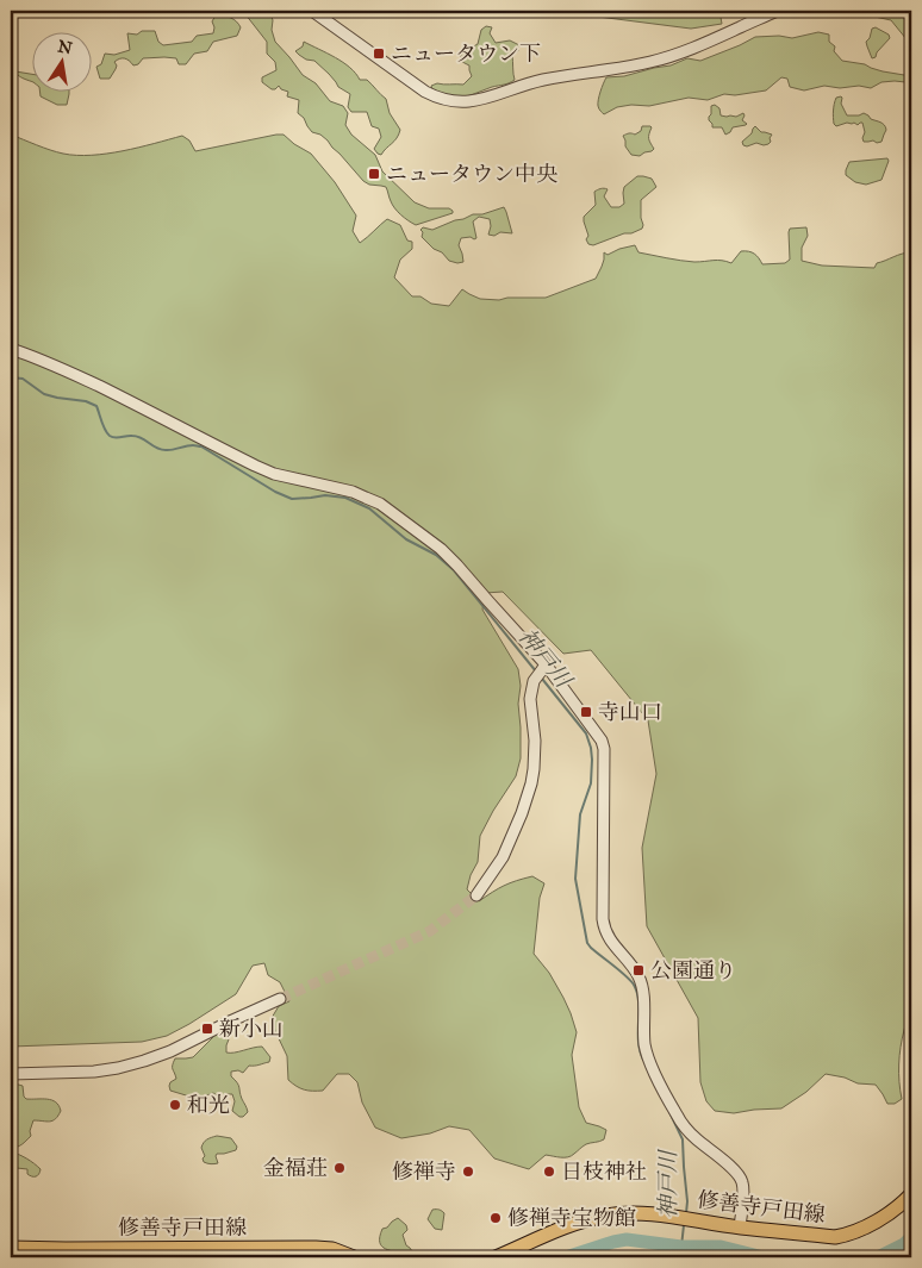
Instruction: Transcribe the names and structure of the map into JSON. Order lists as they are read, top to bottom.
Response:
{
  "streets": {
    "main road": ["修善寺戸田線"]
  },
  "water": ["神戸川"],
  "places": {
    "transit": [
      "ニュータウン下",
      "ニュータウン中央",
      "寺山口",
      "公園通り",
      "新小山"
    ],
    "other": [
      "和光",
      "金福荘",
      "修禅寺",
      "日枝神社",
      "修禅寺宝物館"
    ]
  },
  "north": "top"
}
